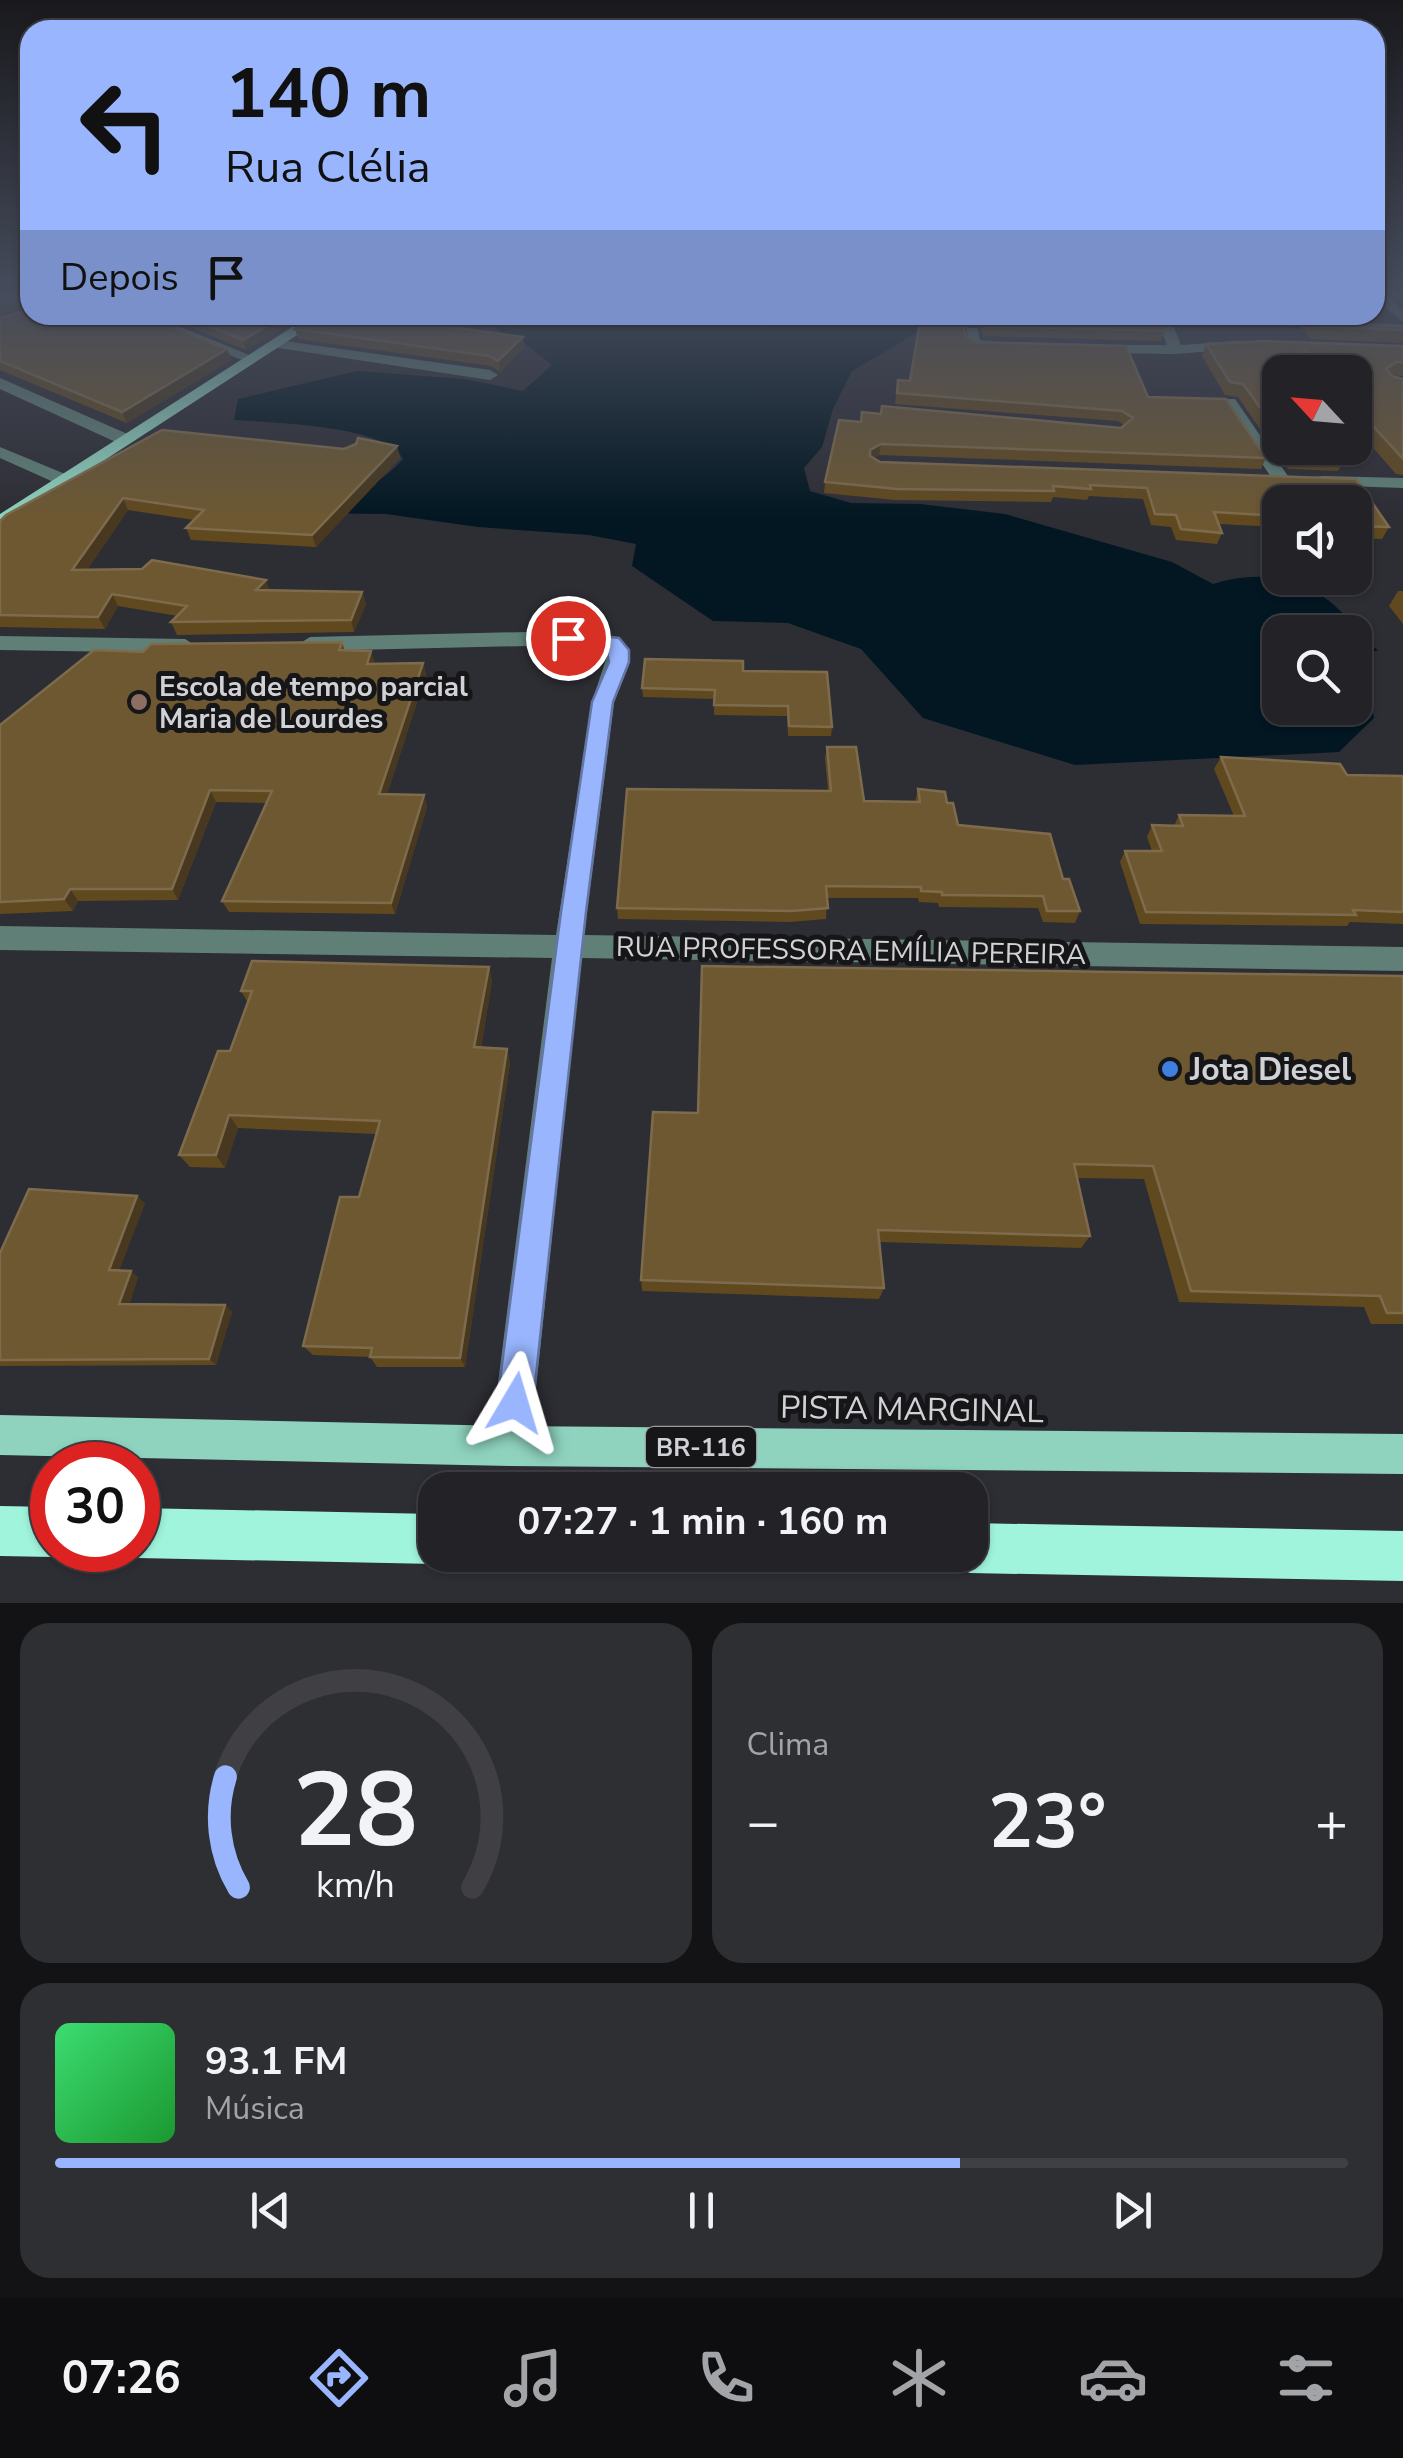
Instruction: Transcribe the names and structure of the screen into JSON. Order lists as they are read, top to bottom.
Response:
{
  "streets": {
    "main road": ["PISTA MARGINAL", "BR-116"],
    "street": ["RUA PROFESSORA EMÍLIA PEREIRA"]
  },
  "places": ["Escola de tempo parcial Maria de Lourdes", "Jota Diesel"],
  "north": "top left",
  "page": {
    "turn": ["140 m", "Rua Clélia"],
    "then": "Depois",
    "limit": "30",
    "trip": "07:27 · 1 min · 160 m",
    "tile": "Clima",
    "heat": ["−", "23°", "+"],
    "song": ["93.1 FM", "Música"],
    "tabs": "07:26",
    "gauge": ["28", "km/h"]
  }
}
